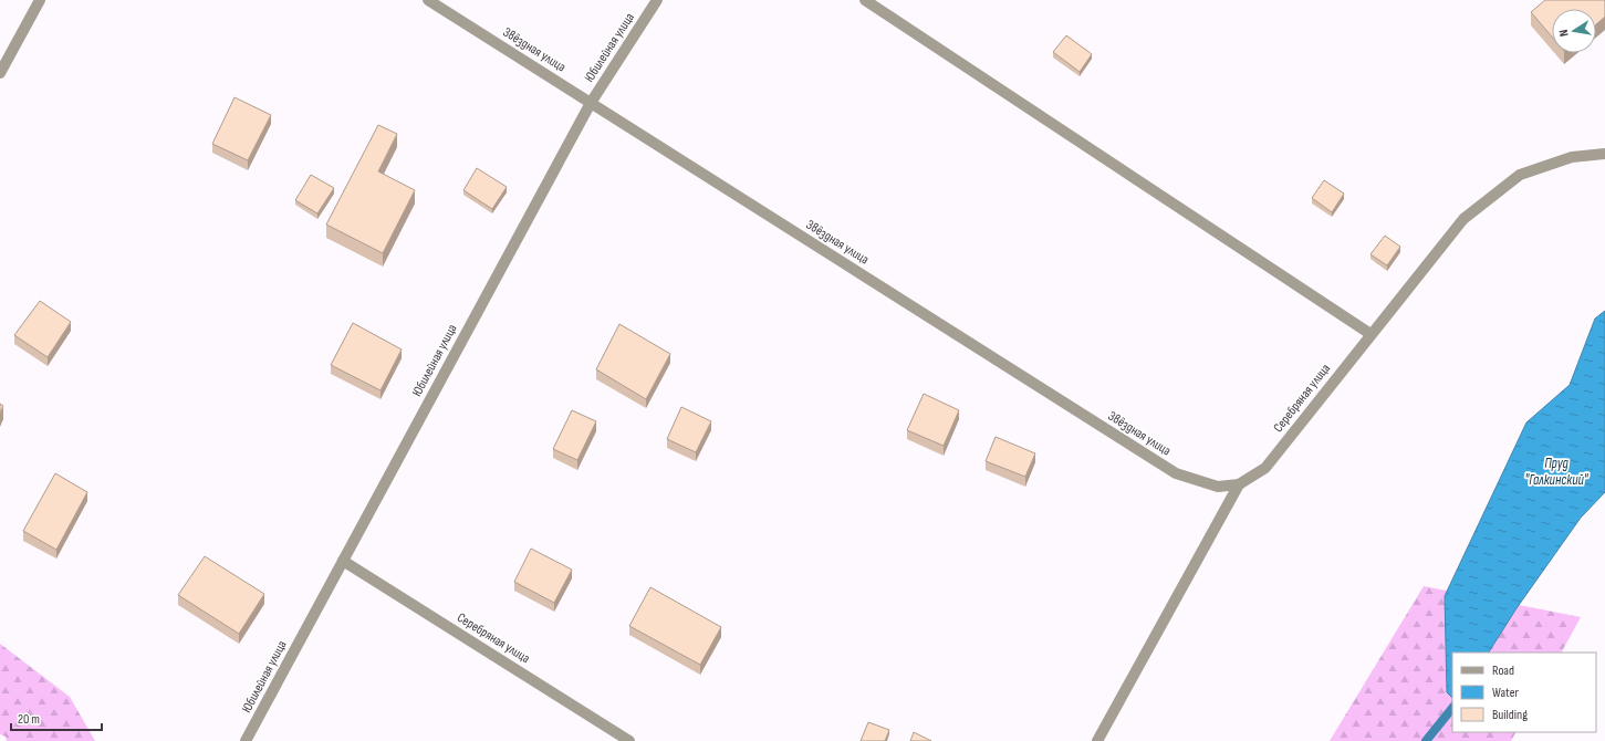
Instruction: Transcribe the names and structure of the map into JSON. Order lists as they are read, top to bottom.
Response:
{
  "streets": {
    "street": ["Юбилейная улица", "Звёздная улица", "Серебряная улица"]
  },
  "crossings": [
    ["Юбилейная улица", "Звёздная улица"],
    ["Юбилейная улица", "Серебряная улица"],
    ["Звёздная улица", "Серебряная улица"]
  ],
  "water": ["Пруд \"Галкинский\""],
  "legend": ["Road", "Water", "Building"],
  "scale_bar": "20 m",
  "north": "left"
}
